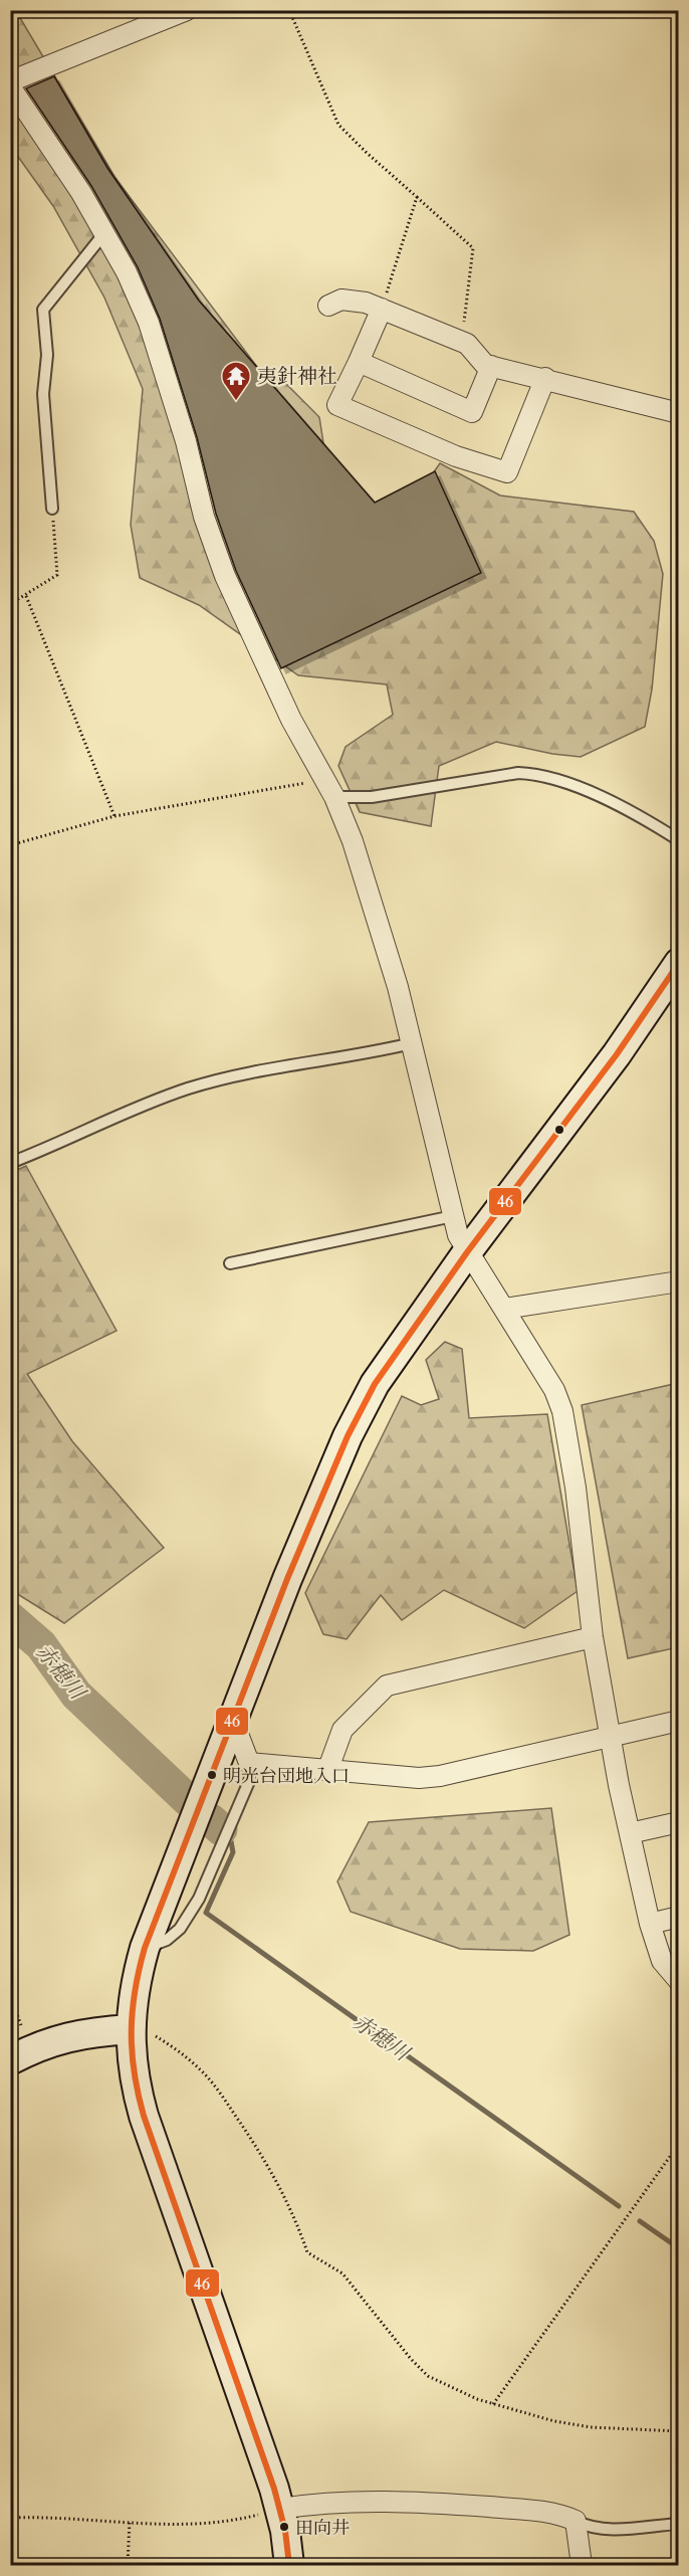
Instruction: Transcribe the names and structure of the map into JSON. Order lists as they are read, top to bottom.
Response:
{
  "water": ["赤穂川"],
  "places": {
    "temple": ["夷針神社"],
    "other": ["明光台団地入口", "田向井"]
  },
  "lines": ["transit line 46"]
}
